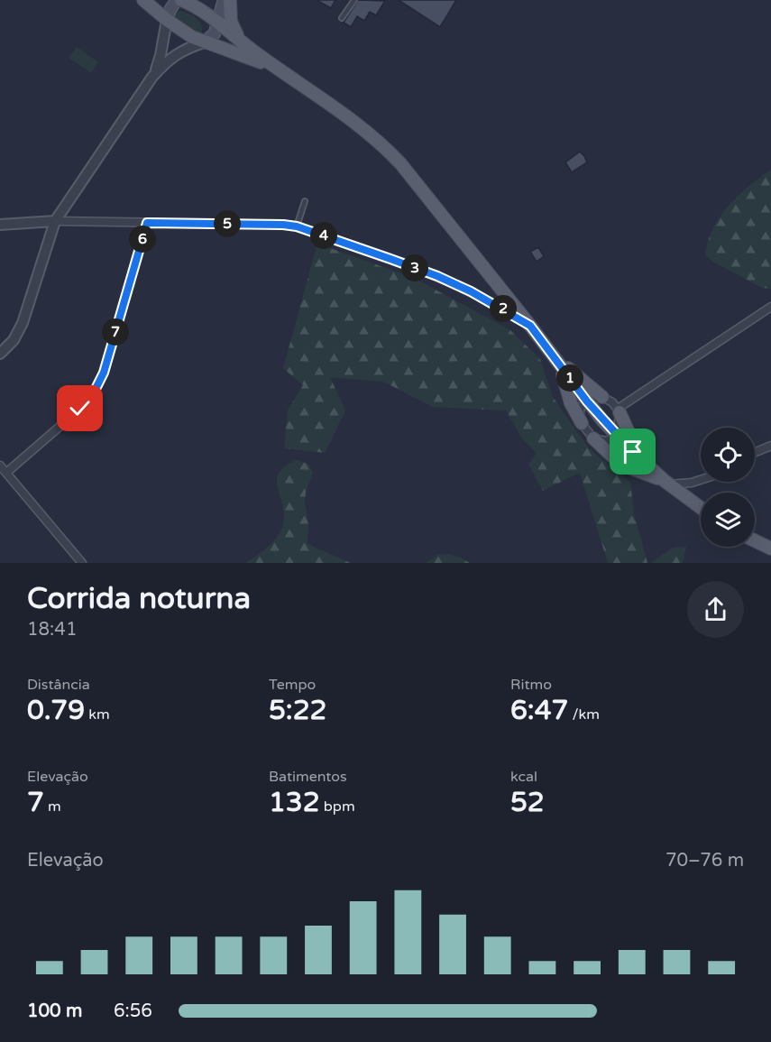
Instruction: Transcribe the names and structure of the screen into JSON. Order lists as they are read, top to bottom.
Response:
{
  "page": {
    "pins": [
      "5",
      "4",
      "6",
      "3",
      "2",
      "7",
      "1"
    ],
    "heading": ["Corrida noturna", "18:41"],
    "stats": [
      ["Distância", "0.79 km"],
      ["Tempo", "5:22"],
      ["Ritmo", "6:47 /km"],
      ["Elevação", "7 m"],
      ["Batimentos", "132 bpm"],
      ["kcal", "52"]
    ],
    "chart": ["Elevação", "70–76 m"],
    "list": [
      {
        "name": "100 m",
        "note": "6:56"
      }
    ]
  }
}
